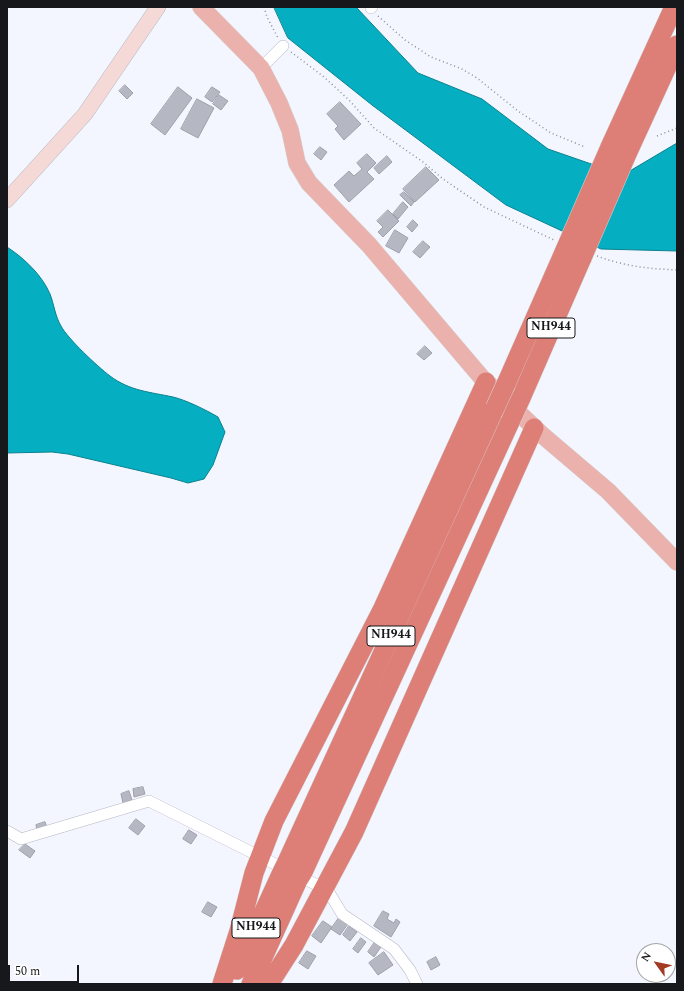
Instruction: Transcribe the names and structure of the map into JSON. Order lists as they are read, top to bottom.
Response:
{
  "streets": {
    "highway": ["NH944"]
  },
  "scale_bar": "50 m",
  "north": "top left"
}
